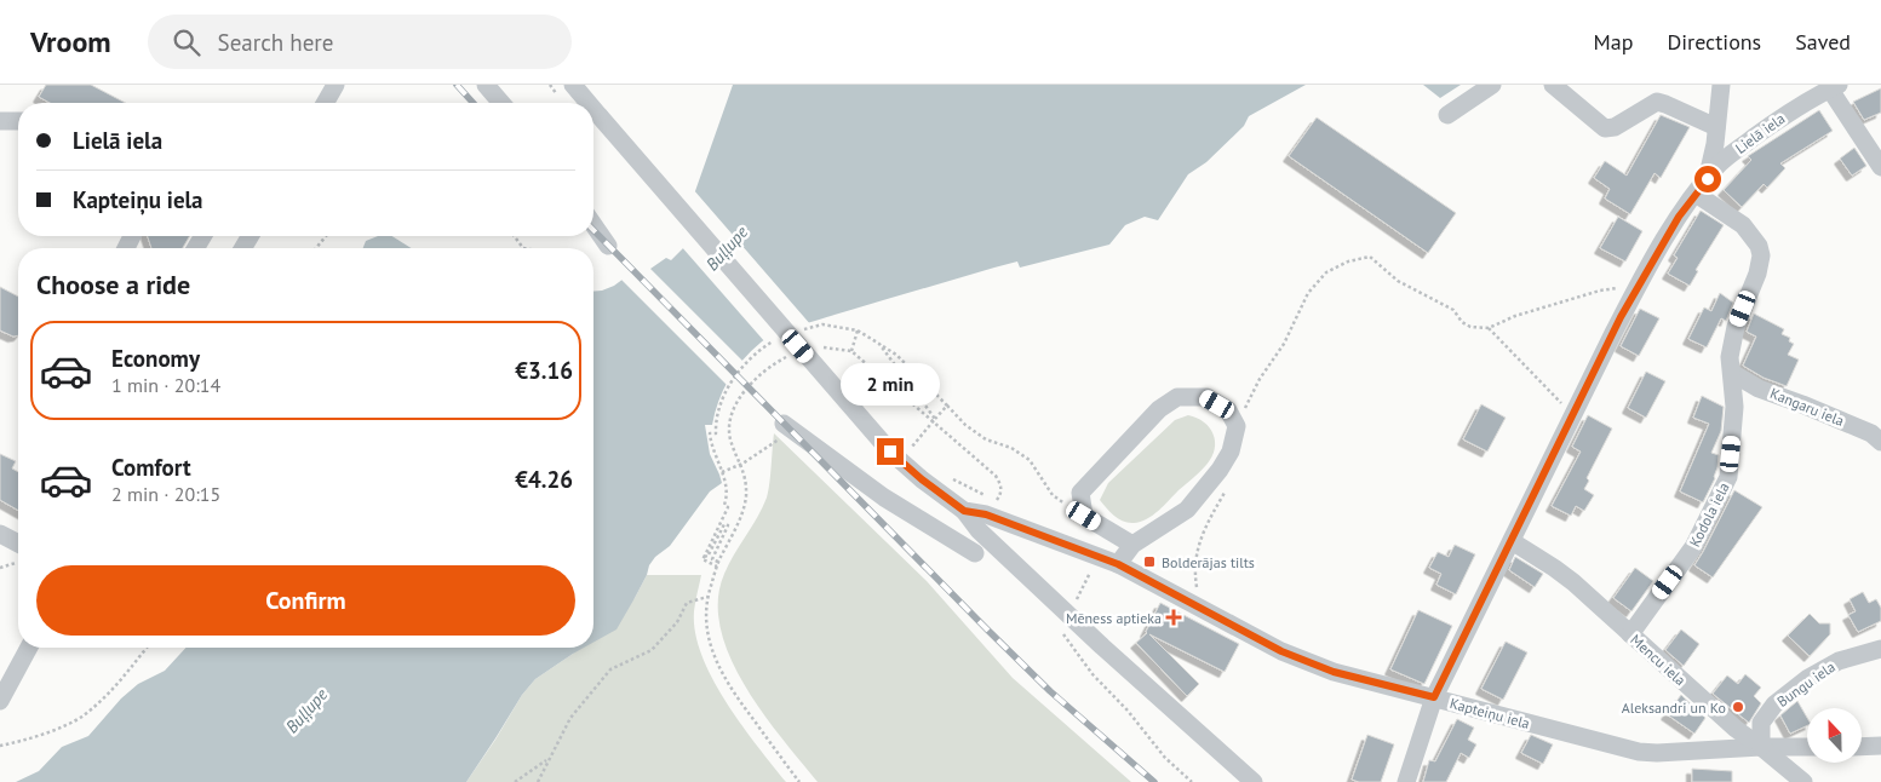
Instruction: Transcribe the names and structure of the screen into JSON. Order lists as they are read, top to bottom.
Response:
{
  "streets": {
    "street": [
      "Lielā iela",
      "Kangaru iela",
      "Kodola iela",
      "Mencu iela",
      "Bungu iela",
      "Kapteiņu iela"
    ]
  },
  "crossings": [
    ["Lielā iela", "Kodola iela"],
    ["Lielā iela", "Mencu iela"],
    ["Lielā iela", "Kapteiņu iela"],
    ["Kangaru iela", "Kodola iela"],
    ["Kodola iela", "Mencu iela"],
    ["Mencu iela", "Bungu iela"],
    ["Mencu iela", "Kapteiņu iela"],
    ["Bungu iela", "Kapteiņu iela"]
  ],
  "water": ["Buļļupe"],
  "places": {
    "transit": ["Bolderājas tilts"],
    "health": ["Mēness aptieka"],
    "other": ["Aleksandri un Ko"]
  },
  "north": "top",
  "page": {
    "header": "Vroom",
    "search": "Search here",
    "nav": ["Map", "Directions", "Saved"],
    "banner": ["Lielā iela", "Kapteiņu iela"],
    "heading": "Choose a ride",
    "list": [
      {
        "name": "Economy",
        "note": "1 min · 20:14",
        "value": "€3.16"
      },
      {
        "name": "Comfort",
        "note": "2 min · 20:15",
        "value": "€4.26"
      }
    ],
    "bubble": "2 min",
    "buttons": "Confirm"
  }
}
